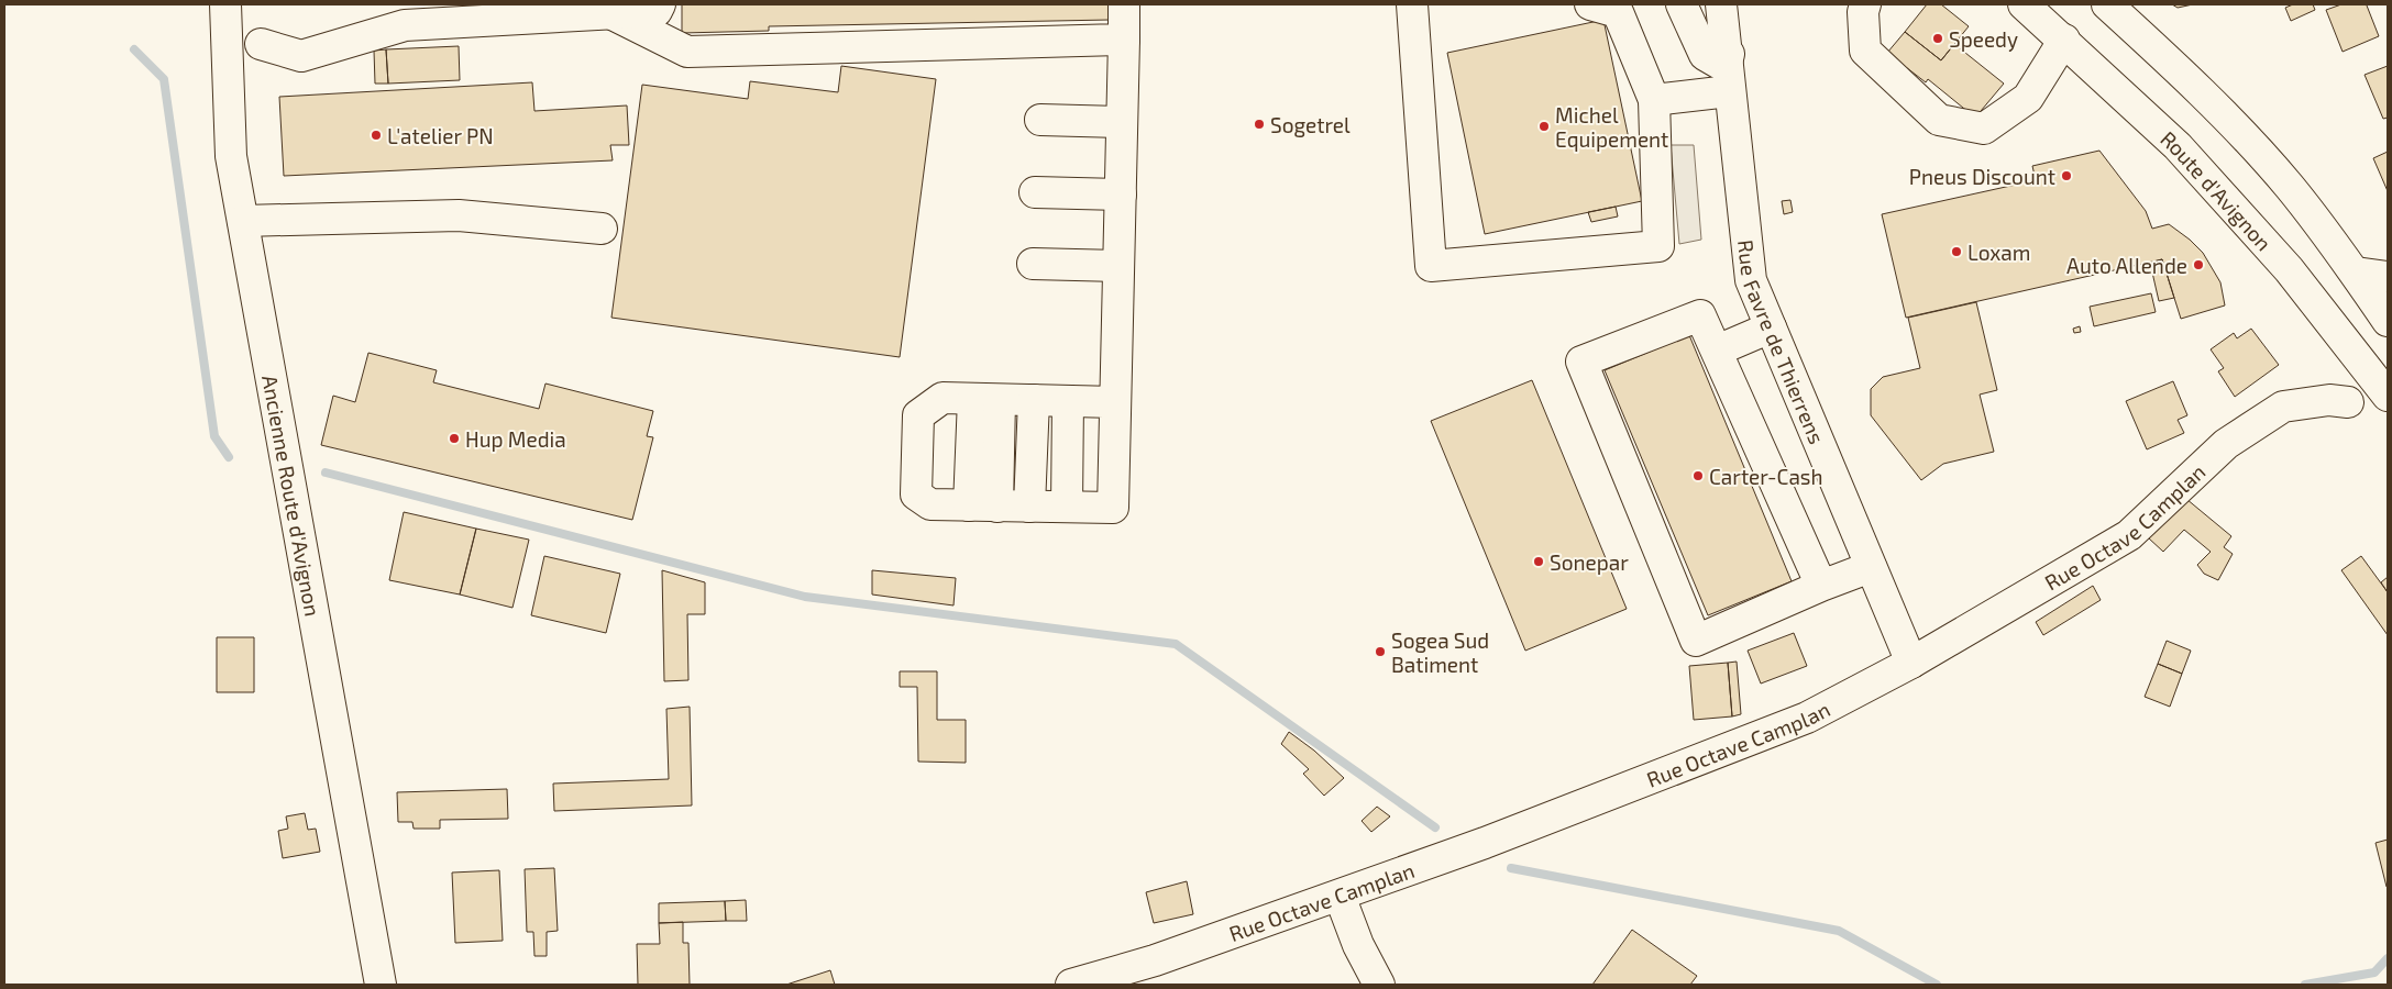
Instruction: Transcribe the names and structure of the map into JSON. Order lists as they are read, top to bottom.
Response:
{
  "streets": {
    "street": [
      "Route d'Avignon",
      "Rue Favre de Thierrens",
      "Ancienne Route d'Avignon",
      "Rue Octave Camplan"
    ]
  },
  "crossings": [
    ["Rue Favre de Thierrens", "Rue Octave Camplan"]
  ],
  "places": [
    "Speedy",
    "Sogetrel",
    "Michel Equipement",
    "L'atelier PN",
    "Pneus Discount",
    "Loxam",
    "Auto Allende",
    "Hup Media",
    "Carter-Cash",
    "Sonepar",
    "Sogea Sud Batiment"
  ]
}
